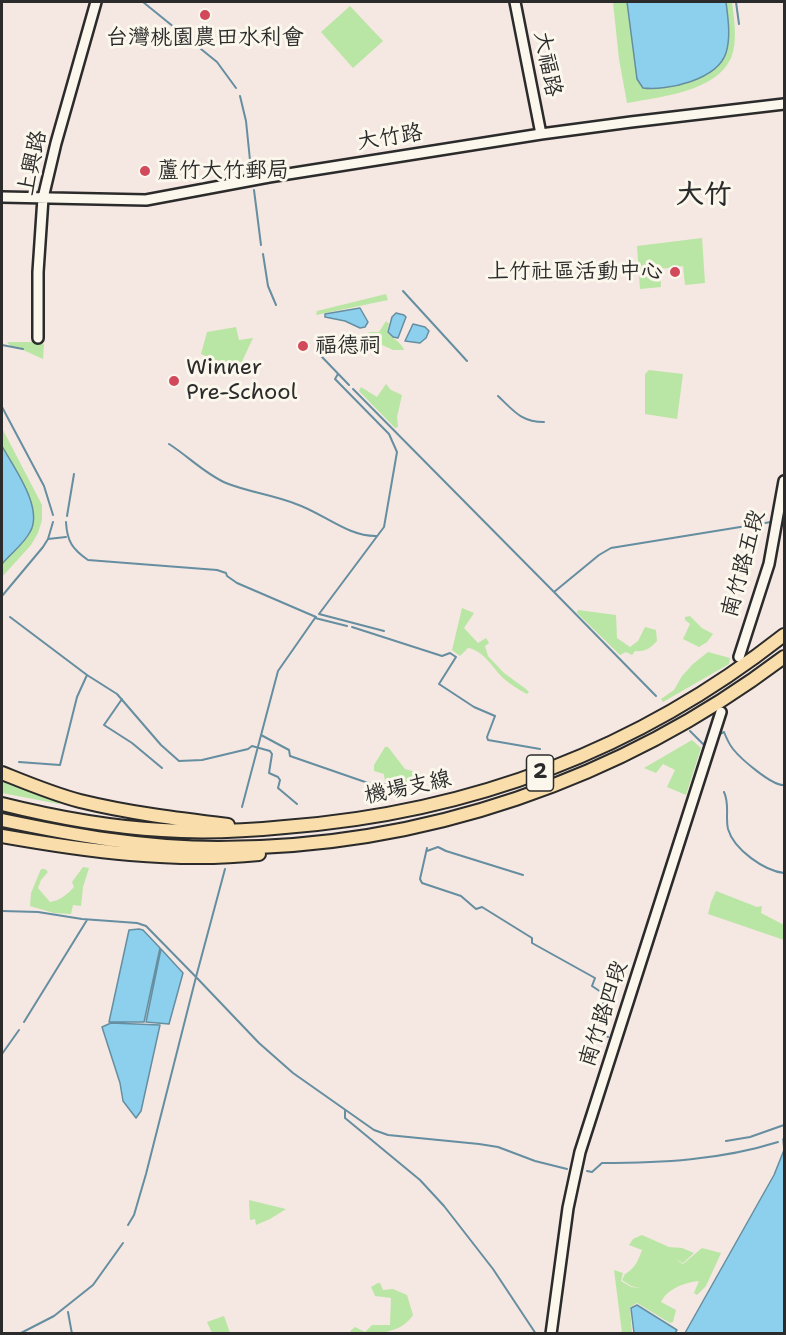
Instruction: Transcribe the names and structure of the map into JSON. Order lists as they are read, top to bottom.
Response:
{
  "streets": {
    "highway": ["2", "機場支線"],
    "street": [
      "大福路",
      "大竹路",
      "上興路",
      "南竹路五段",
      "南竹路四段"
    ]
  },
  "crossings": [
    ["大福路", "大竹路"],
    ["大竹路", "上興路"]
  ],
  "districts": ["大竹"],
  "places": [
    "台灣桃園農田水利會",
    "蘆竹大竹郵局",
    "上竹社區活動中心",
    "福德祠",
    "Winner Pre-School"
  ]
}
